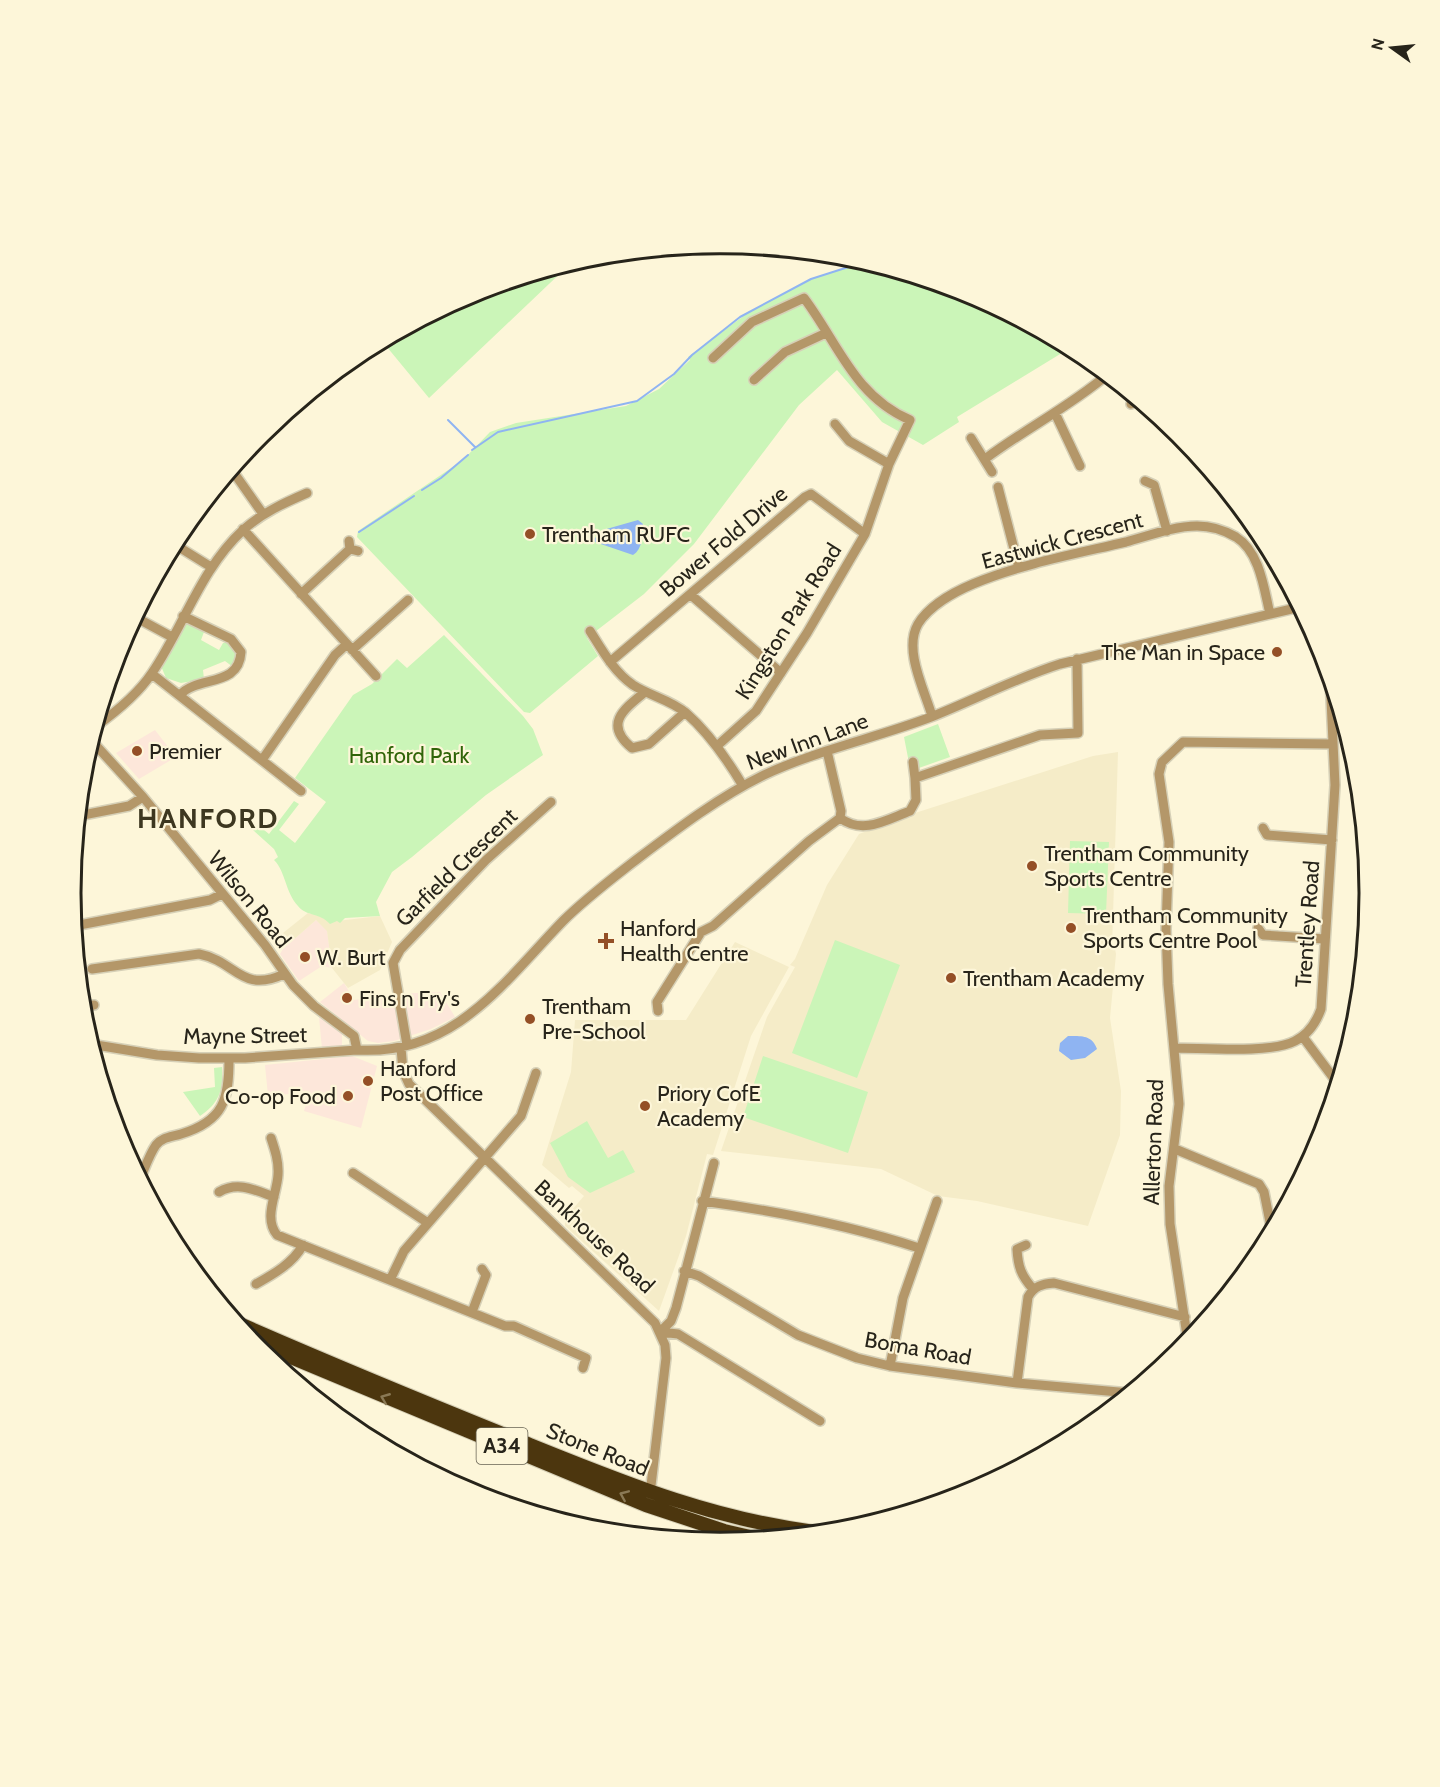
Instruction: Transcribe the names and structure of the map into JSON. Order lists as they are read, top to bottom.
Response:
{
  "streets": {
    "highway": ["A34", "Stone Road"],
    "street": [
      "Eastwick Crescent",
      "Bower Fold Drive",
      "Kingston Park Road",
      "New Inn Lane",
      "Garfield Crescent",
      "Wilson Road",
      "Trentley Road",
      "Mayne Street",
      "Allerton Road",
      "Bankhouse Road",
      "Boma Road"
    ]
  },
  "crossings": [
    ["Eastwick Crescent", "New Inn Lane"],
    ["Bower Fold Drive", "Kingston Park Road"],
    ["New Inn Lane", "Mayne Street"],
    ["New Inn Lane", "Bankhouse Road"],
    ["Garfield Crescent", "Bankhouse Road"],
    ["Wilson Road", "Mayne Street"],
    ["Trentley Road", "Allerton Road"],
    ["Mayne Street", "Bankhouse Road"],
    ["Bankhouse Road", "Stone Road"]
  ],
  "districts": ["HANFORD"],
  "parks": ["Hanford Park"],
  "places": {
    "other": [
      "Trentham RUFC",
      "The Man in Space",
      "Premier",
      "Trentham Community Sports Centre",
      "Trentham Community Sports Centre Pool",
      "W. Burt",
      "Trentham Academy",
      "Fins n Fry's",
      "Trentham Pre-School",
      "Hanford Post Office",
      "Co-op Food",
      "Priory CofE Academy"
    ],
    "health": ["Hanford Health Centre"]
  },
  "north": "left"
}
